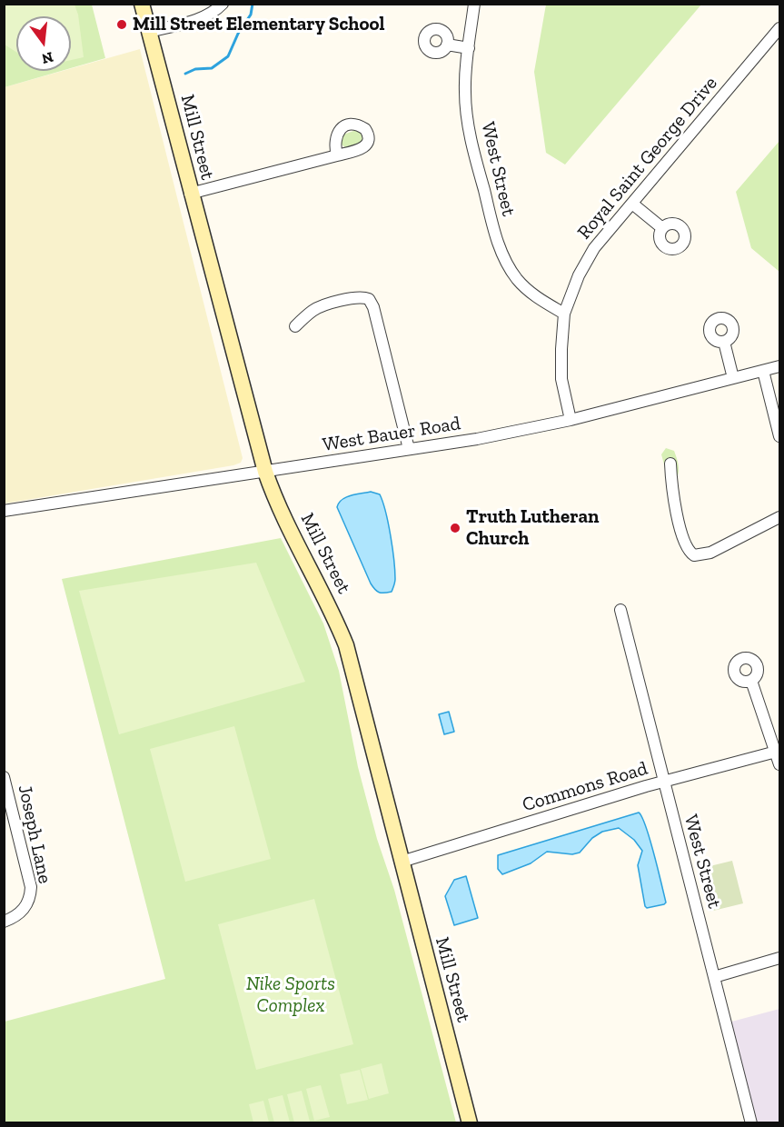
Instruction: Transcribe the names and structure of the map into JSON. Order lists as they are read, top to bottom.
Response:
{
  "streets": {
    "main road": ["Mill Street"],
    "street": [
      "Royal Saint George Drive",
      "West Street",
      "West Bauer Road",
      "Commons Road",
      "Joseph Lane"
    ]
  },
  "crossings": [
    ["Mill Street", "West Bauer Road"],
    ["Mill Street", "Commons Road"],
    ["Royal Saint George Drive", "West Street"],
    ["Royal Saint George Drive", "West Bauer Road"],
    ["West Street", "Commons Road"]
  ],
  "parks": ["Nike Sports Complex"],
  "places": ["Mill Street Elementary School", "Truth Lutheran Church"],
  "north": "bottom"
}
